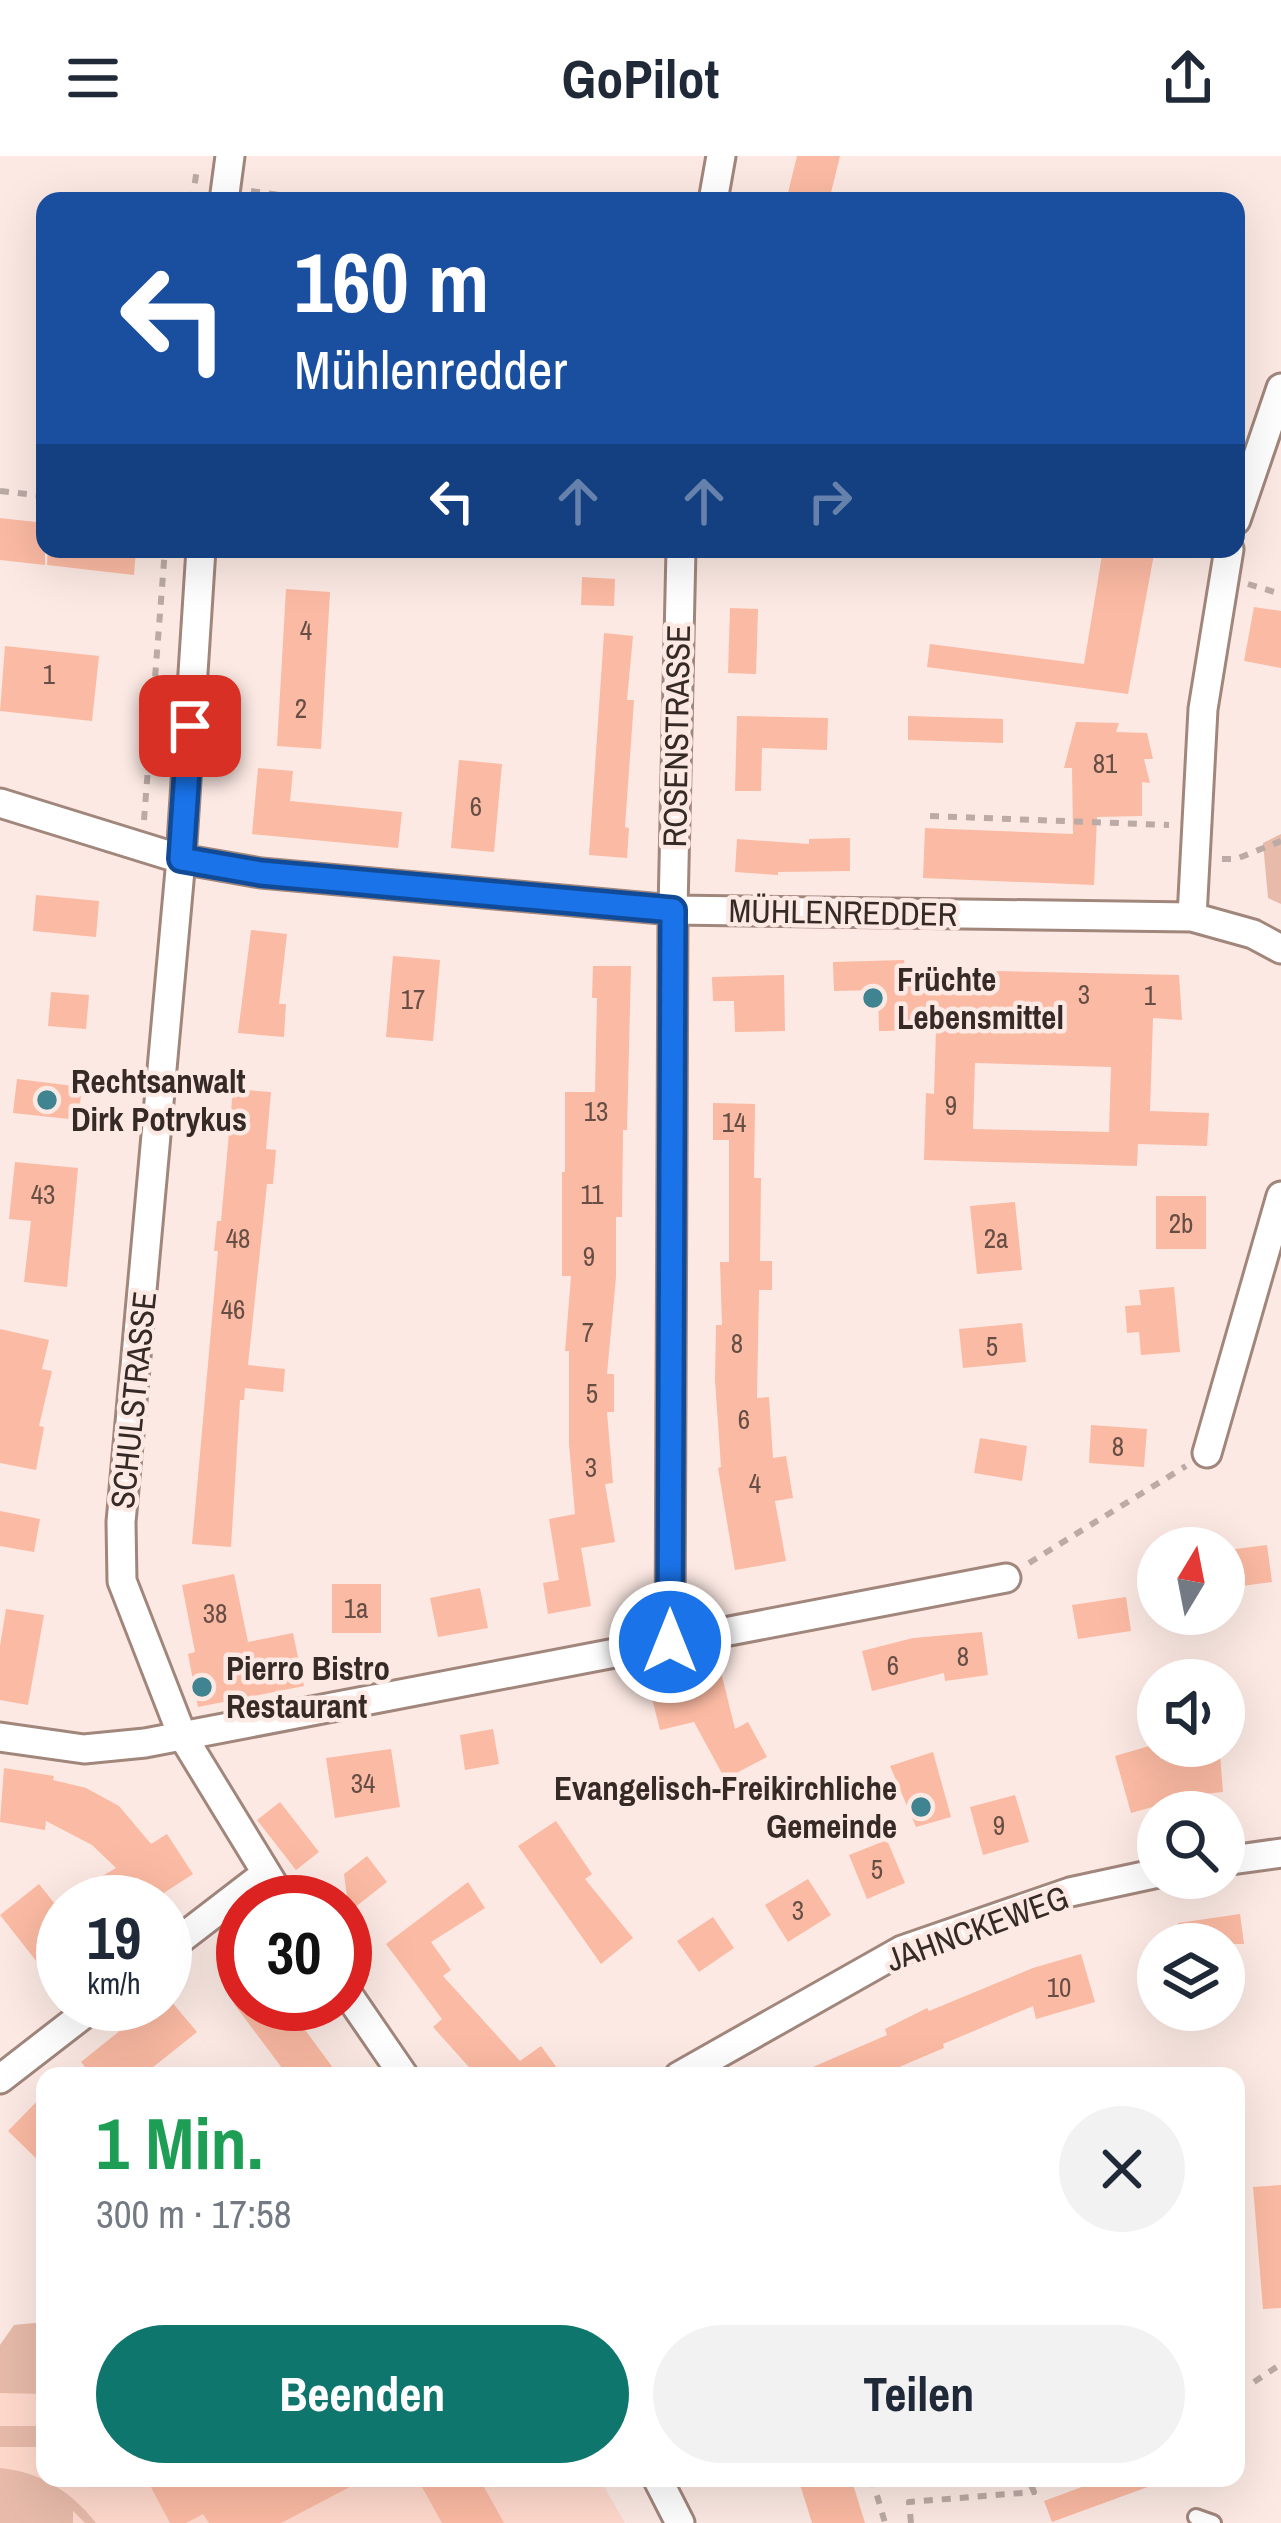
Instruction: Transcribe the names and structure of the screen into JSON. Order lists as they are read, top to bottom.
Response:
{
  "streets": {
    "street": [
      "ROSENSTRASSE",
      "MÜHLENREDDER",
      "SCHULSTRASSE",
      "JAHNCKEWEG"
    ]
  },
  "crossings": [
    ["ROSENSTRASSE", "MÜHLENREDDER"],
    ["MÜHLENREDDER", "SCHULSTRASSE"]
  ],
  "places": [
    "Früchte Lebensmittel",
    "Rechtsanwalt Dirk Potrykus",
    "Pierro Bistro Restaurant",
    "Evangelisch-Freikirchliche Gemeinde"
  ],
  "house_numbers": [
    "4",
    "1",
    "2",
    "81",
    "6",
    "3",
    "1",
    "17",
    "9",
    "13",
    "14",
    "43",
    "11",
    "2b",
    "48",
    "2a",
    "9",
    "46",
    "7",
    "8",
    "5",
    "5",
    "6",
    "8",
    "3",
    "4",
    "1a",
    "38",
    "8",
    "6",
    "34",
    "9",
    "5",
    "3",
    "10"
  ],
  "north": "top",
  "page": {
    "header": "GoPilot",
    "turn": ["160 m", "Mühlenredder"],
    "speed": "19 km/h",
    "limit": "30",
    "heading": ["1 Min.", "300 m · 17:58"],
    "buttons": ["Beenden", "Teilen"]
  }
}
